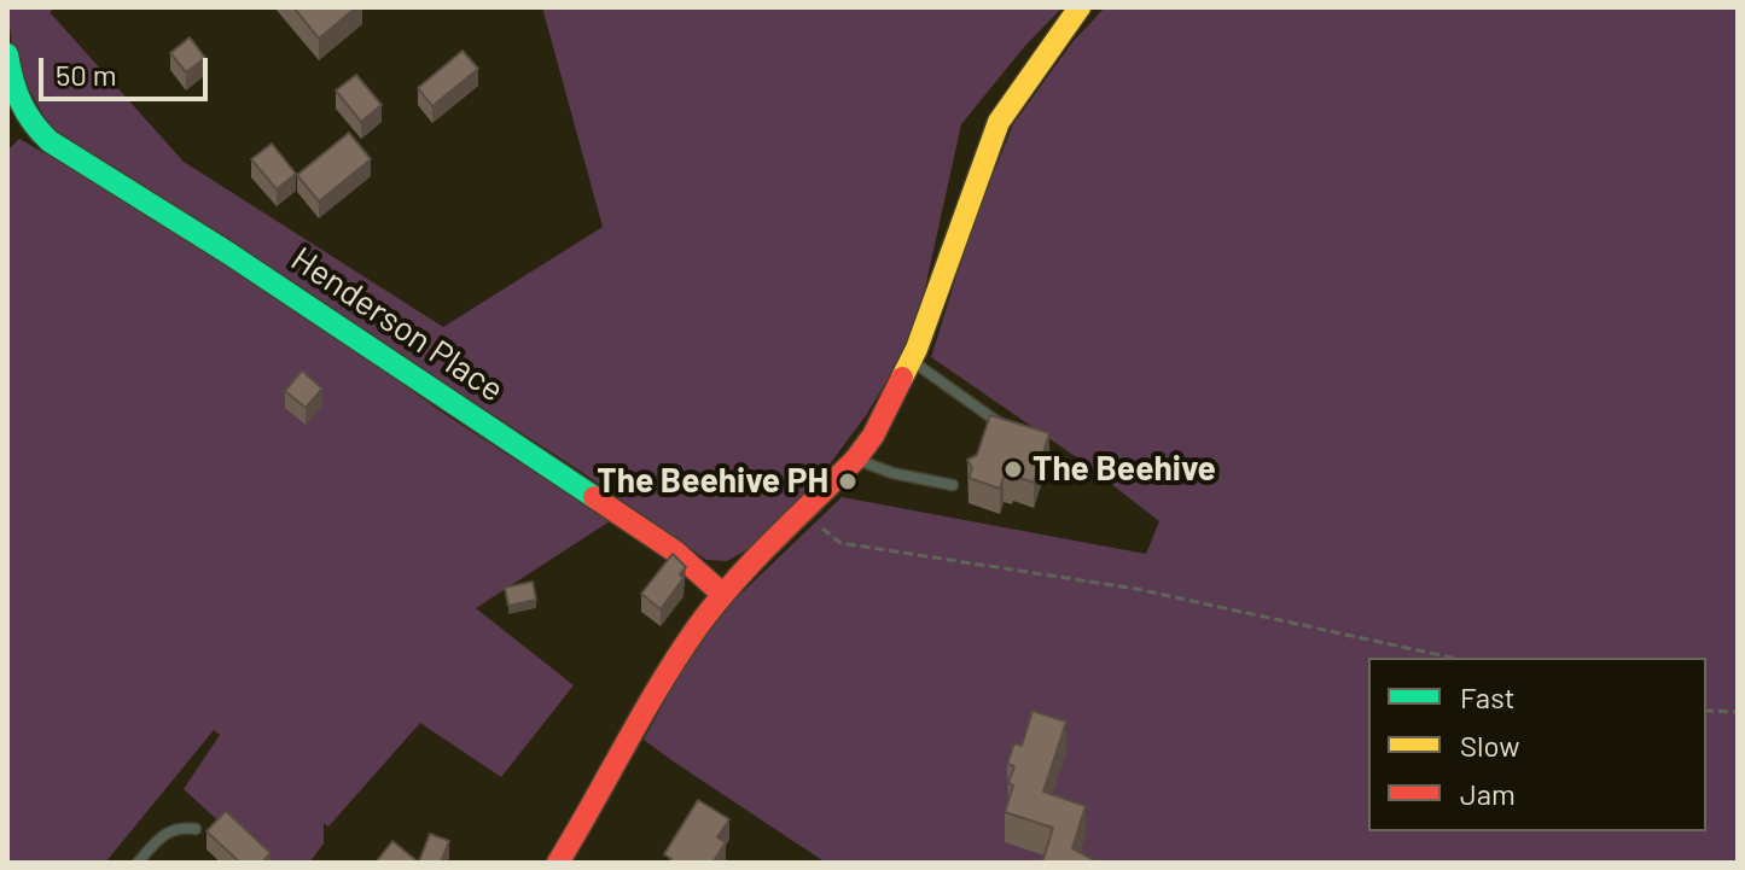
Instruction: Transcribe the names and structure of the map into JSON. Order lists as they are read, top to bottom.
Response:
{
  "streets": {
    "street": ["Henderson Place"]
  },
  "places": ["The Beehive", "The Beehive PH"],
  "legend": ["Fast", "Slow", "Jam"],
  "scale_bar": "50 m"
}
